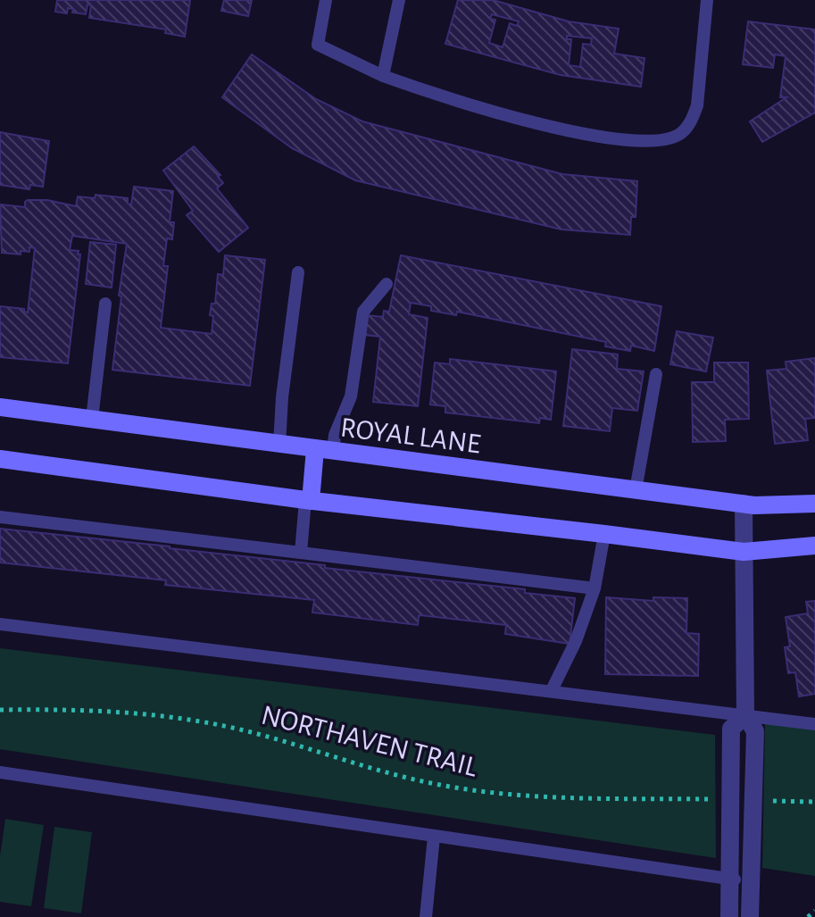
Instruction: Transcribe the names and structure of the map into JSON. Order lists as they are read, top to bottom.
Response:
{
  "streets": {
    "main road": ["ROYAL LANE"],
    "path": ["NORTHAVEN TRAIL"]
  }
}
